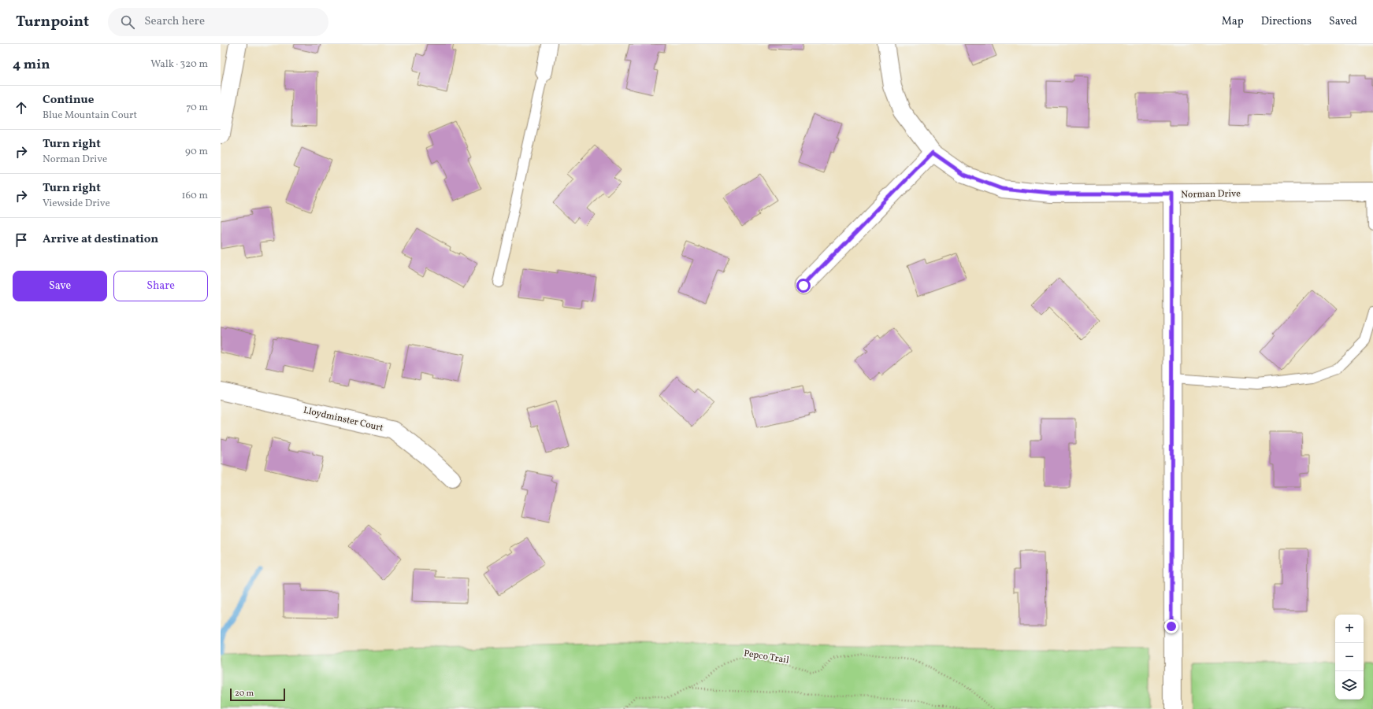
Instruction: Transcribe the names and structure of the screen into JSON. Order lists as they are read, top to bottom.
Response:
{
  "streets": {
    "street": ["Norman Drive", "Lloydminster Court"],
    "path": ["Pepco Trail"]
  },
  "scale_bar": "20 m",
  "page": {
    "header": "Turnpoint",
    "search": "Search here",
    "nav": ["Map", "Directions", "Saved"],
    "heading": ["4 min", "Walk · 320 m"],
    "list": [
      ["Continue", "Blue Mountain Court", "70 m"],
      ["Turn right", "Norman Drive", "90 m"],
      ["Turn right", "Viewside Drive", "160 m"],
      "Arrive at destination"
    ],
    "buttons": ["Save", "Share"],
    "map_buttons": ["+", "−"],
    "scale": "20 m"
  }
}
